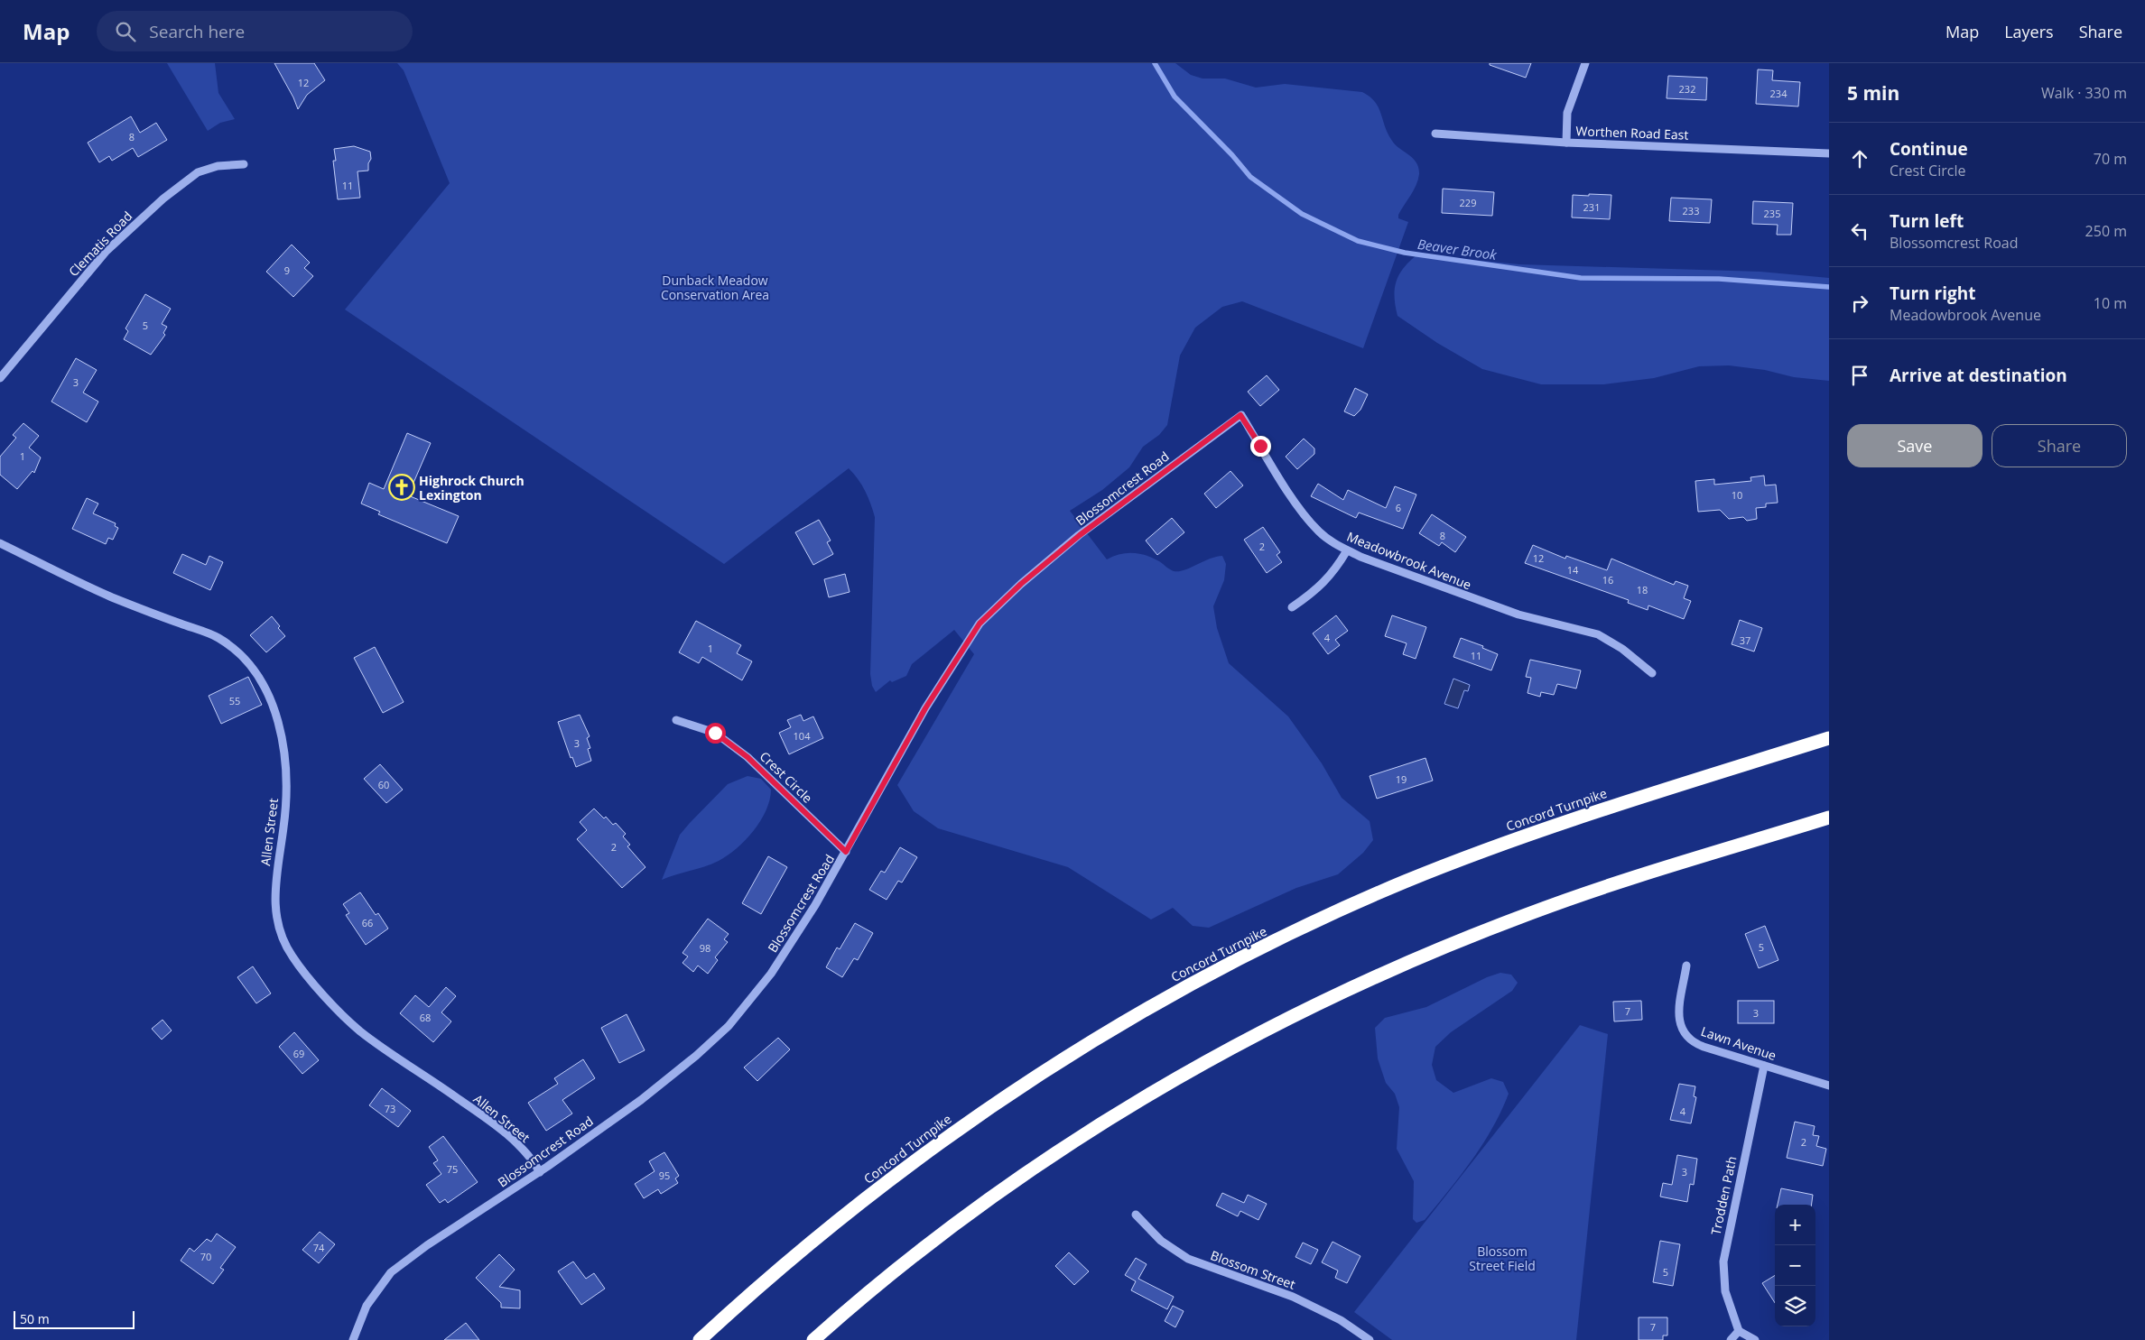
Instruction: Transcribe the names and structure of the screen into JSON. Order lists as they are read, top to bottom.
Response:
{
  "streets": {
    "highway": ["Concord Turnpike"],
    "street": [
      "Worthen Road East",
      "Clematis Road",
      "Blossomcrest Road",
      "Meadowbrook Avenue",
      "Crest Circle",
      "Allen Street",
      "Lawn Avenue",
      "Trodden Path",
      "Blossom Street"
    ]
  },
  "crossings": [
    ["Blossomcrest Road", "Meadowbrook Avenue"],
    ["Blossomcrest Road", "Crest Circle"],
    ["Blossomcrest Road", "Allen Street"],
    ["Lawn Avenue", "Trodden Path"]
  ],
  "water": ["Beaver Brook"],
  "parks": ["Dunback Meadow Conservation Area", "Blossom Street Field"],
  "places": {
    "church": ["Highrock Church Lexington"]
  },
  "house_numbers": [
    "12",
    "232",
    "234",
    "8",
    "11",
    "229",
    "231",
    "233",
    "235",
    "9",
    "5",
    "3",
    "1",
    "10",
    "6",
    "8",
    "2",
    "12",
    "14",
    "16",
    "18",
    "4",
    "37",
    "1",
    "11",
    "55",
    "104",
    "3",
    "19",
    "60",
    "2",
    "66",
    "5",
    "98",
    "7",
    "3",
    "68",
    "69",
    "73",
    "4",
    "2",
    "75",
    "3",
    "95",
    "74",
    "70",
    "5",
    "7"
  ],
  "scale_bar": "50 m",
  "page": {
    "header": "Map",
    "search": "Search here",
    "nav": ["Map", "Layers", "Share"],
    "heading": ["5 min", "Walk · 330 m"],
    "list": [
      ["Continue", "Crest Circle", "70 m"],
      ["Turn left", "Blossomcrest Road", "250 m"],
      ["Turn right", "Meadowbrook Avenue", "10 m"],
      "Arrive at destination"
    ],
    "buttons": ["Save", "Share"],
    "map_buttons": ["+", "−"],
    "scale": "50 m"
  }
}
